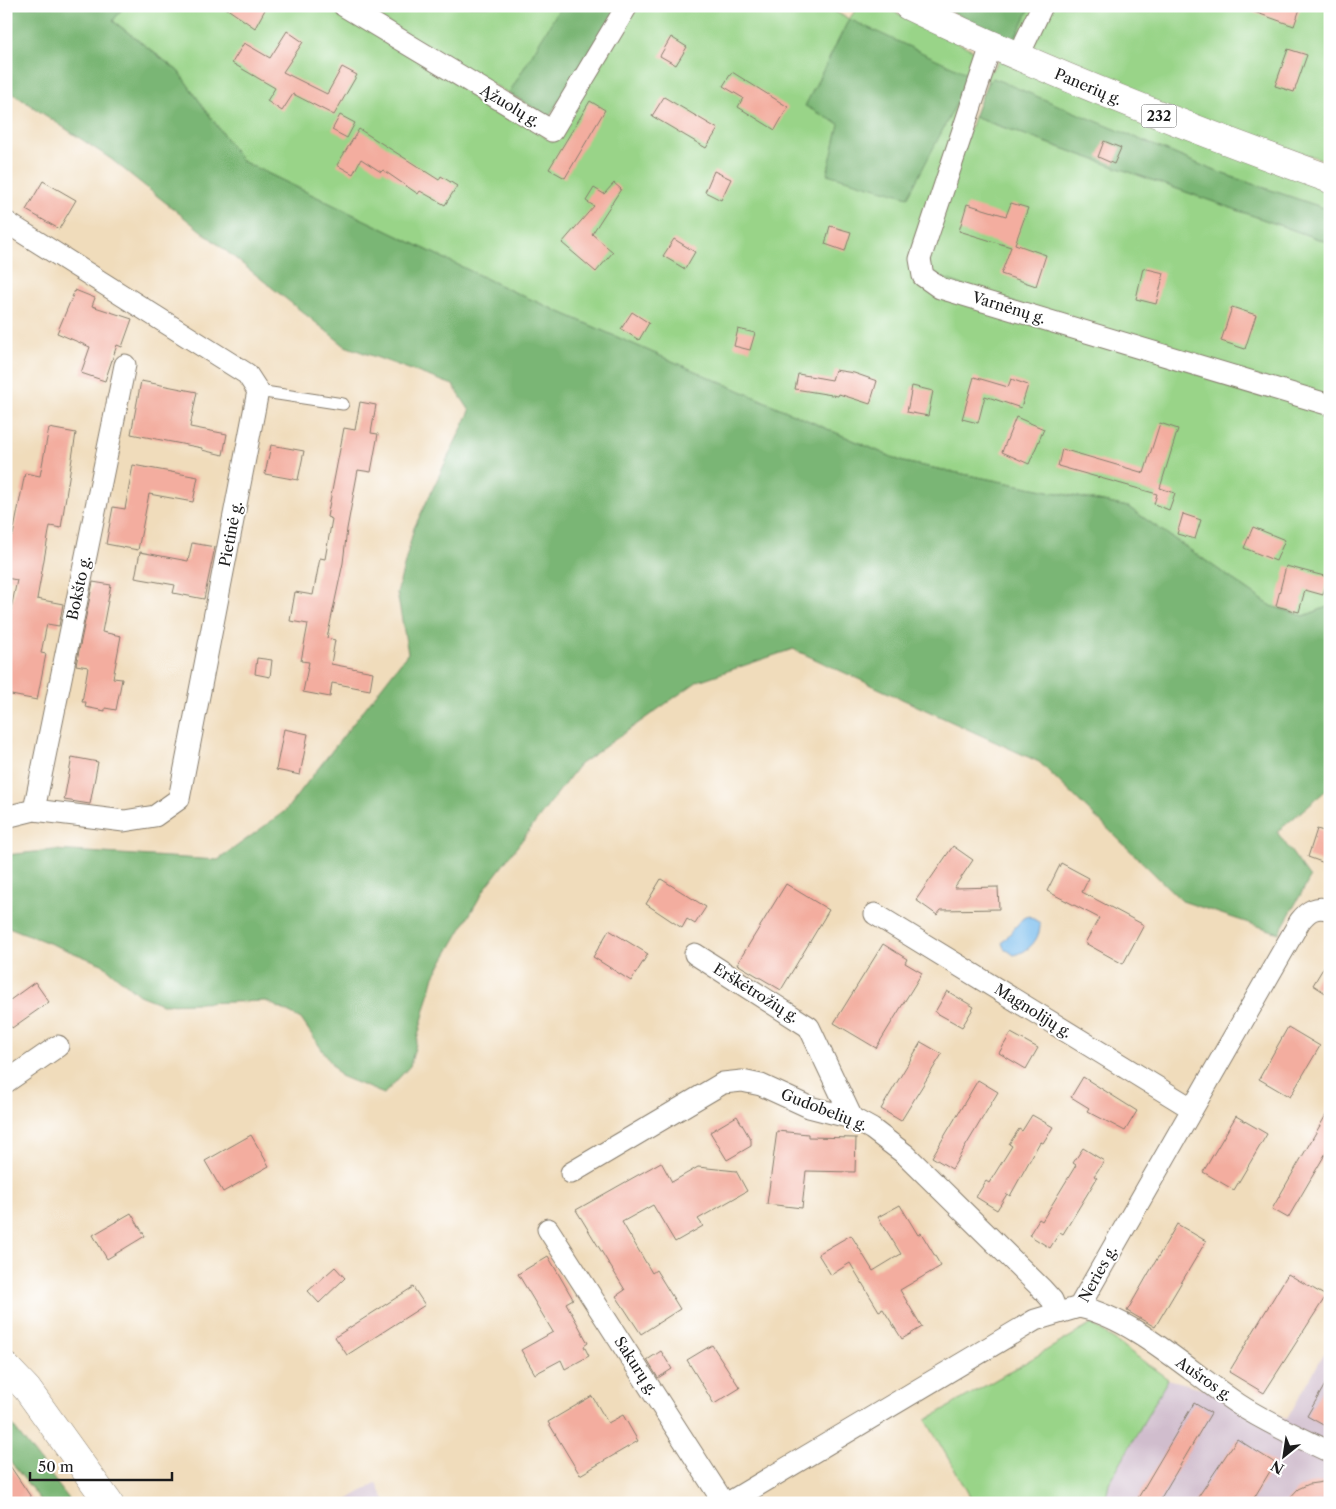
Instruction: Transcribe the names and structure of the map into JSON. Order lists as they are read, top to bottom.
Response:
{
  "streets": {
    "main road": ["Panerių g.", "232"],
    "street": [
      "Ąžuolų g.",
      "Varnėnų g.",
      "Pietinė g.",
      "Bokšto g.",
      "Erškėtrožių g.",
      "Magnolijų g.",
      "Gudobelių g.",
      "Neries g.",
      "Sakurų g.",
      "Aušros g."
    ]
  },
  "crossings": [
    ["Panerių g.", "Varnėnų g."],
    ["Pietinė g.", "Bokšto g."],
    ["Erškėtrožių g.", "Gudobelių g."],
    ["Magnolijų g.", "Neries g."],
    ["Gudobelių g.", "Neries g."],
    ["Neries g.", "Aušros g."]
  ],
  "scale_bar": "50 m",
  "north": "bottom left"
}
